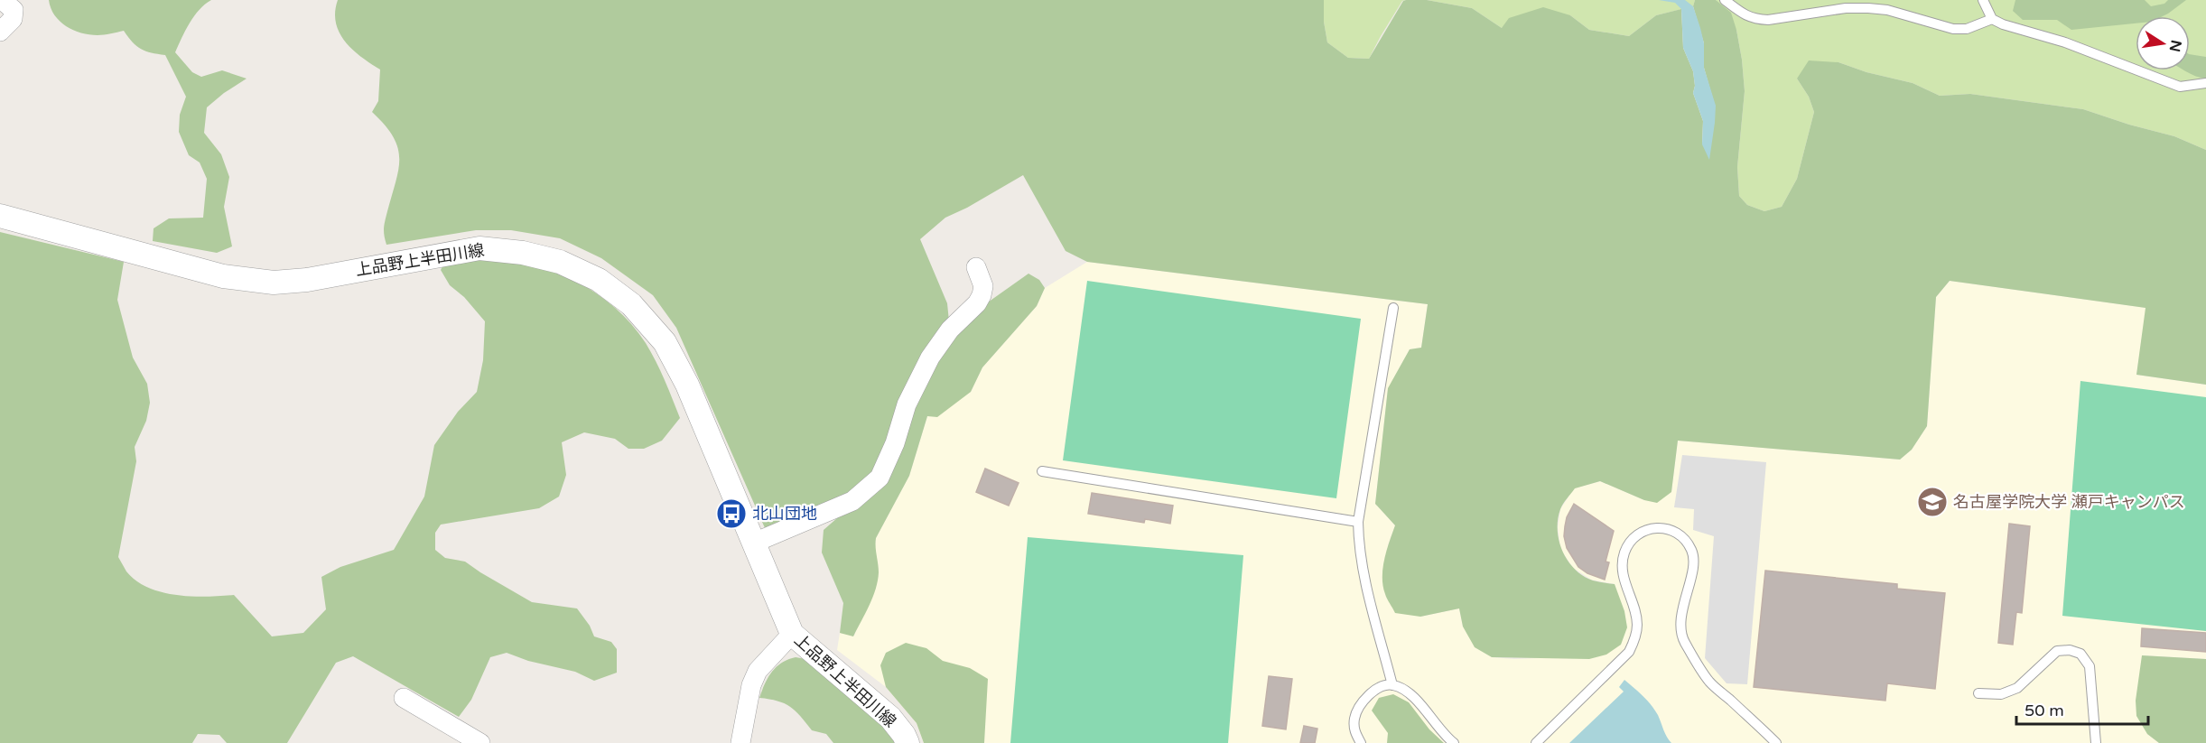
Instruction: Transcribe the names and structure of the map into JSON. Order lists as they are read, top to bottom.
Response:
{
  "streets": {
    "street": ["上品野上半田川線"]
  },
  "places": {
    "school or university": ["名古屋学院大学 瀬戸キャンパス"],
    "bus stop": ["北山団地"]
  },
  "scale_bar": "50 m",
  "north": "right"
}
